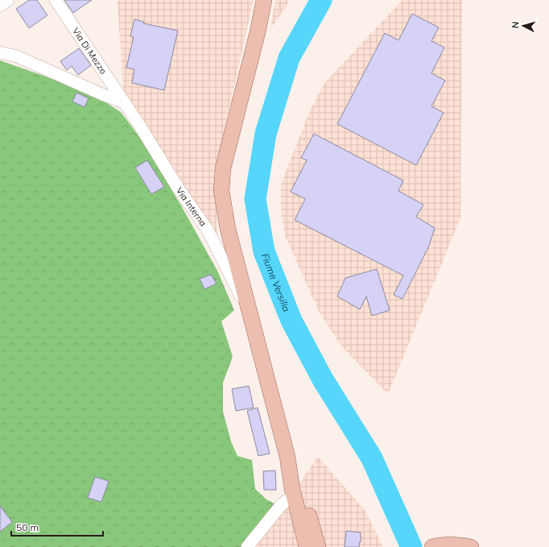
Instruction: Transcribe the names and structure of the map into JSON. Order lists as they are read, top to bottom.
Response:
{
  "streets": {
    "street": ["Via Di Mezzo", "Via Interna"]
  },
  "crossings": [
    ["Via Di Mezzo", "Via Interna"]
  ],
  "water": ["Fiume Versilia"],
  "scale_bar": "50 m",
  "north": "left"
}
